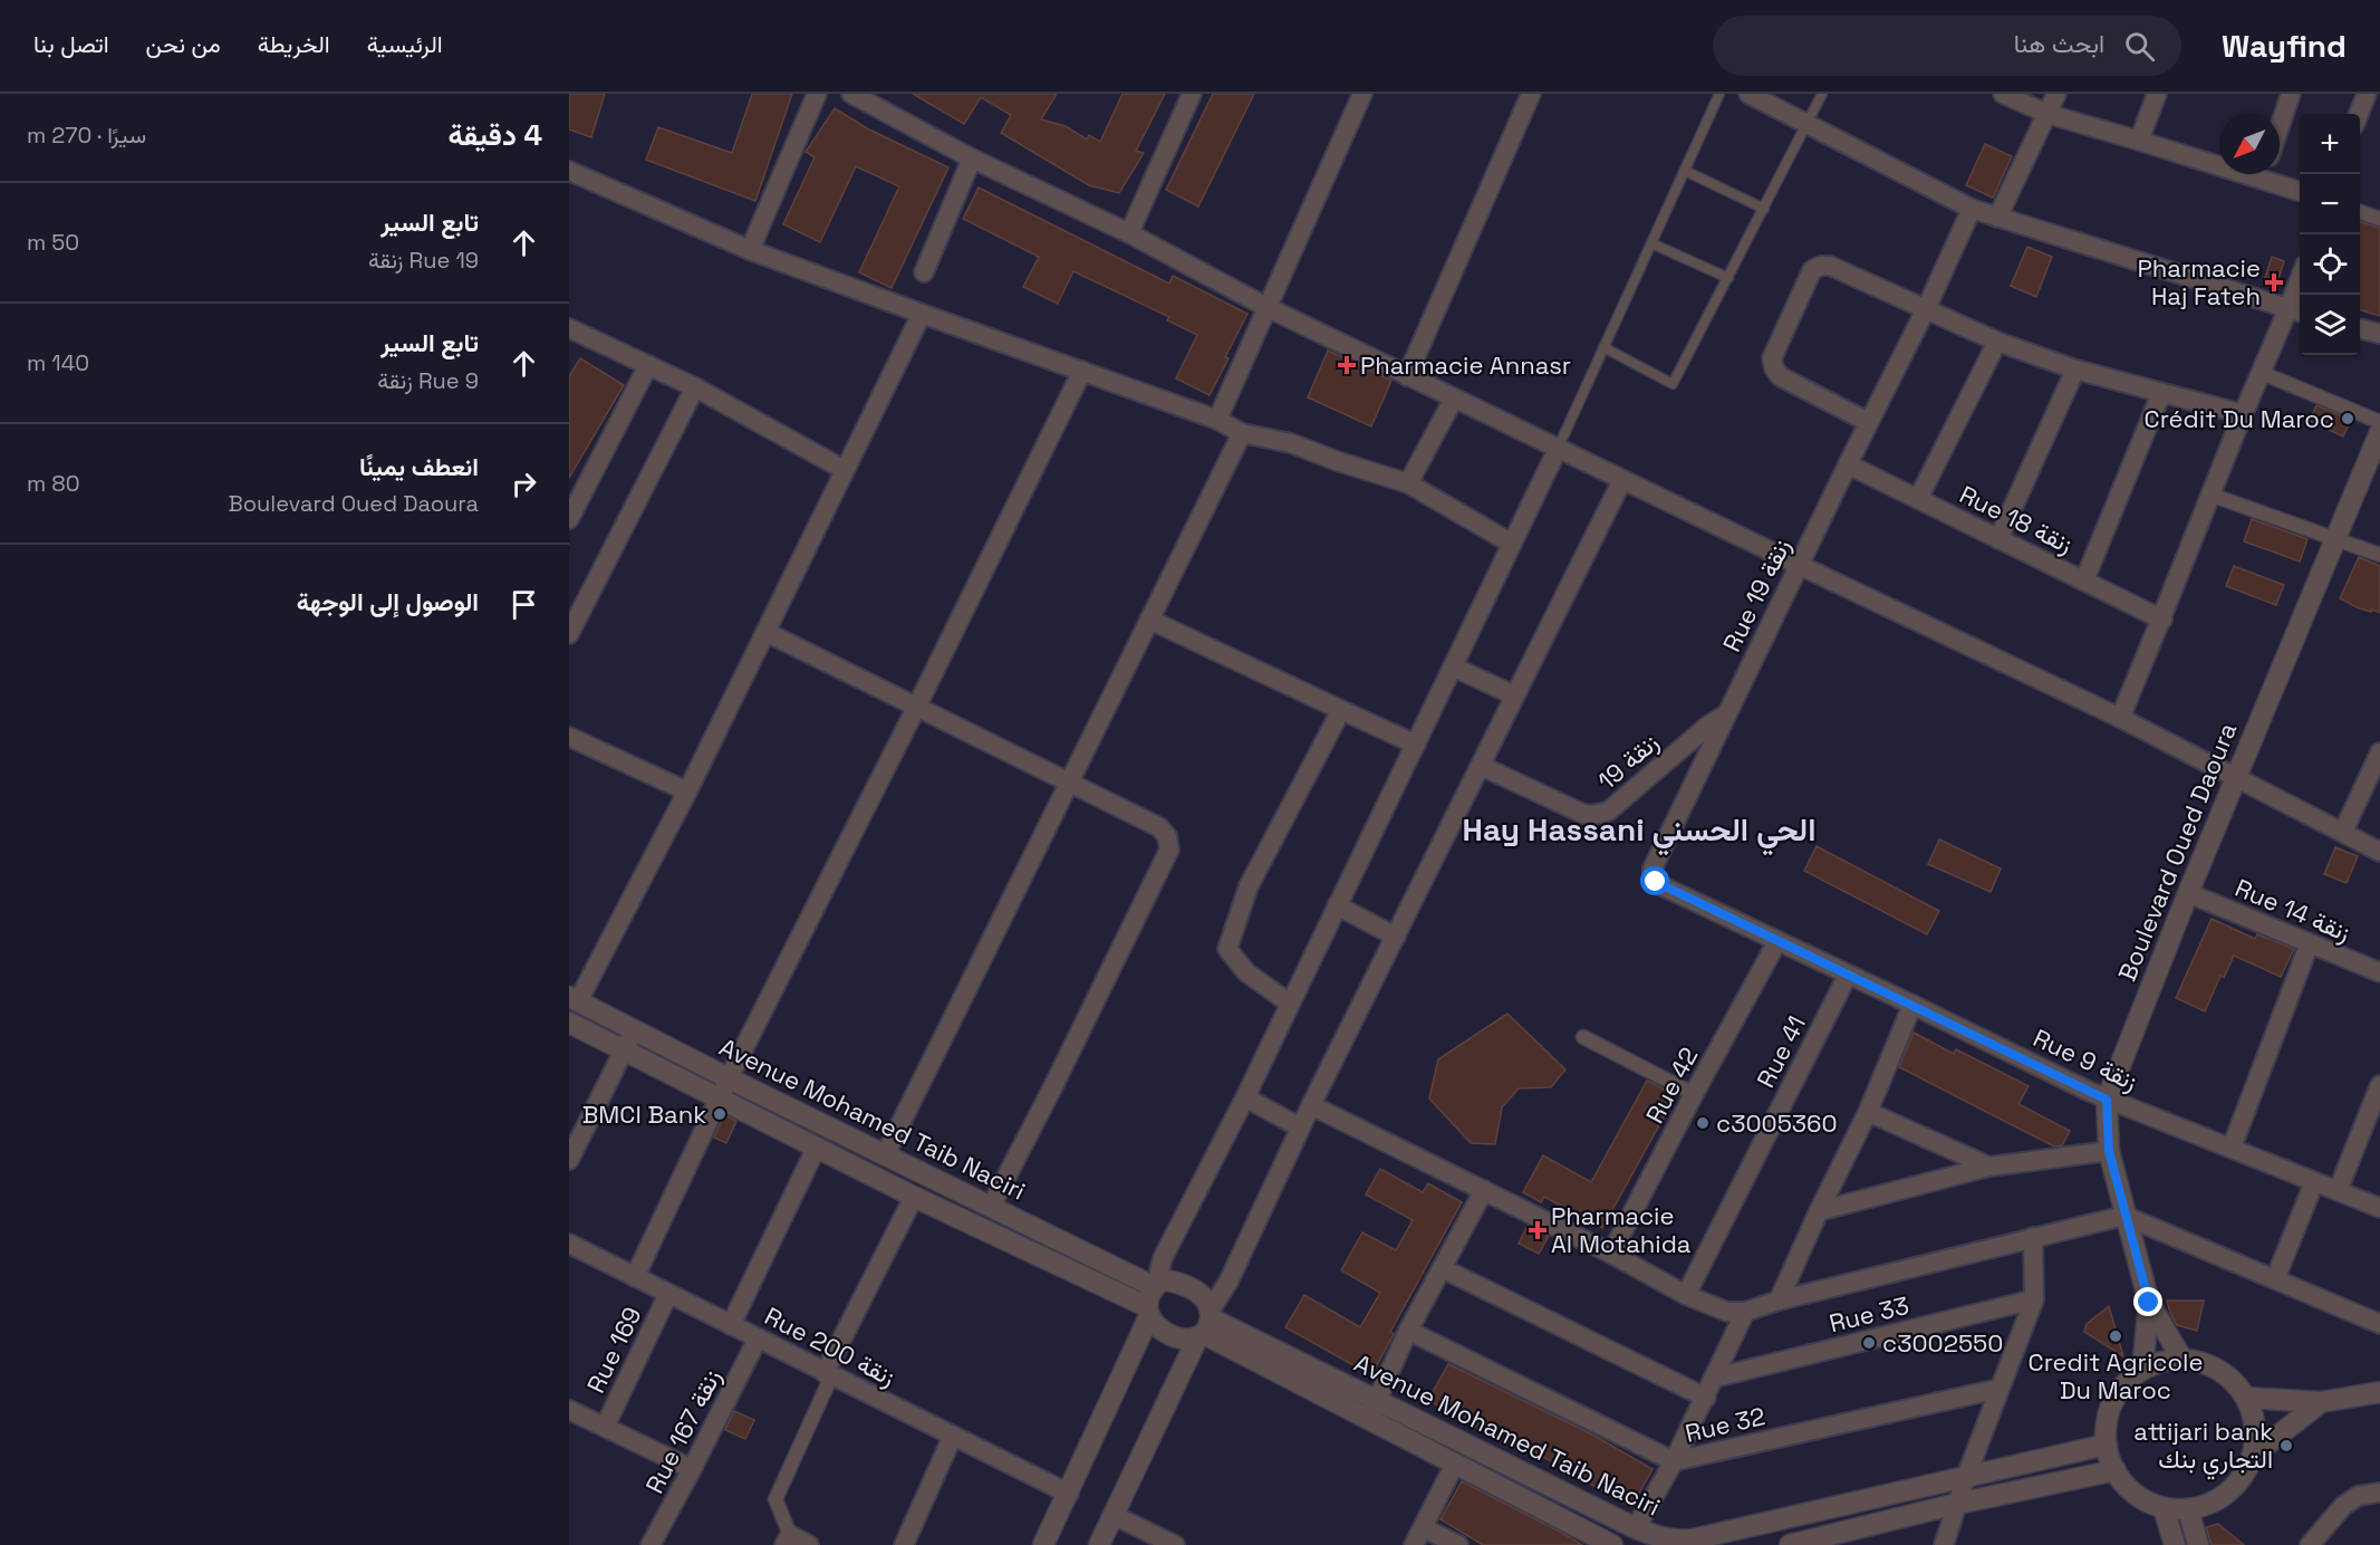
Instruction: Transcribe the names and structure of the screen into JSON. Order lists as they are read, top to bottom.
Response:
{
  "streets": {
    "street": [
      "Rue 18 زنقة",
      "Rue 19 زنقة",
      "19 زنقة",
      "Boulevard Oued Daoura",
      "Rue 14 زنقة",
      "Rue 41",
      "Rue 9 زنقة",
      "Rue 42",
      "Avenue Mohamed Taib Naciri",
      "Rue 33",
      "Rue 200 زنقة",
      "Rue 169",
      "Rue 32",
      "Rue 167 زنقة"
    ]
  },
  "crossings": [
    ["Rue 18 زنقة", "Rue 19 زنقة"],
    ["Rue 19 زنقة", "19 زنقة"],
    ["Rue 19 زنقة", "Rue 9 زنقة"],
    ["Rue 19 زنقة", "Rue 42"],
    ["Boulevard Oued Daoura", "Rue 14 زنقة"],
    ["Boulevard Oued Daoura", "Rue 9 زنقة"],
    ["Boulevard Oued Daoura", "Avenue Mohamed Taib Naciri"],
    ["Rue 41", "Rue 9 زنقة"],
    ["Rue 9 زنقة", "Rue 42"],
    ["Rue 200 زنقة", "Rue 169"],
    ["Rue 200 زنقة", "Rue 167 زنقة"]
  ],
  "districts": ["Hay Hassani الحي الحسني"],
  "places": {
    "health": ["Pharmacie Haj Fateh", "Pharmacie Annasr", "Pharmacie Al Motahida"],
    "other": [
      "Crédit Du Maroc",
      "BMCI Bank",
      "c3005360",
      "Credit Agricole Du Maroc",
      "c3002550",
      "attijari bank التجاري بنك"
    ]
  },
  "north": "bottom left",
  "page": {
    "header": "Wayfind",
    "search": "ابحث هنا",
    "nav": [
      "الرئيسية",
      "الخريطة",
      "من نحن",
      "اتصل بنا"
    ],
    "heading": ["4 دقيقة", "سيرًا · 270 m"],
    "map_buttons": ["+", "−"],
    "list": [
      ["تابع السير", "Rue 19 زنقة", "50 m"],
      ["تابع السير", "Rue 9 زنقة", "140 m"],
      ["انعطف يمينًا", "Boulevard Oued Daoura", "80 m"],
      "الوصول إلى الوجهة"
    ]
  }
}
